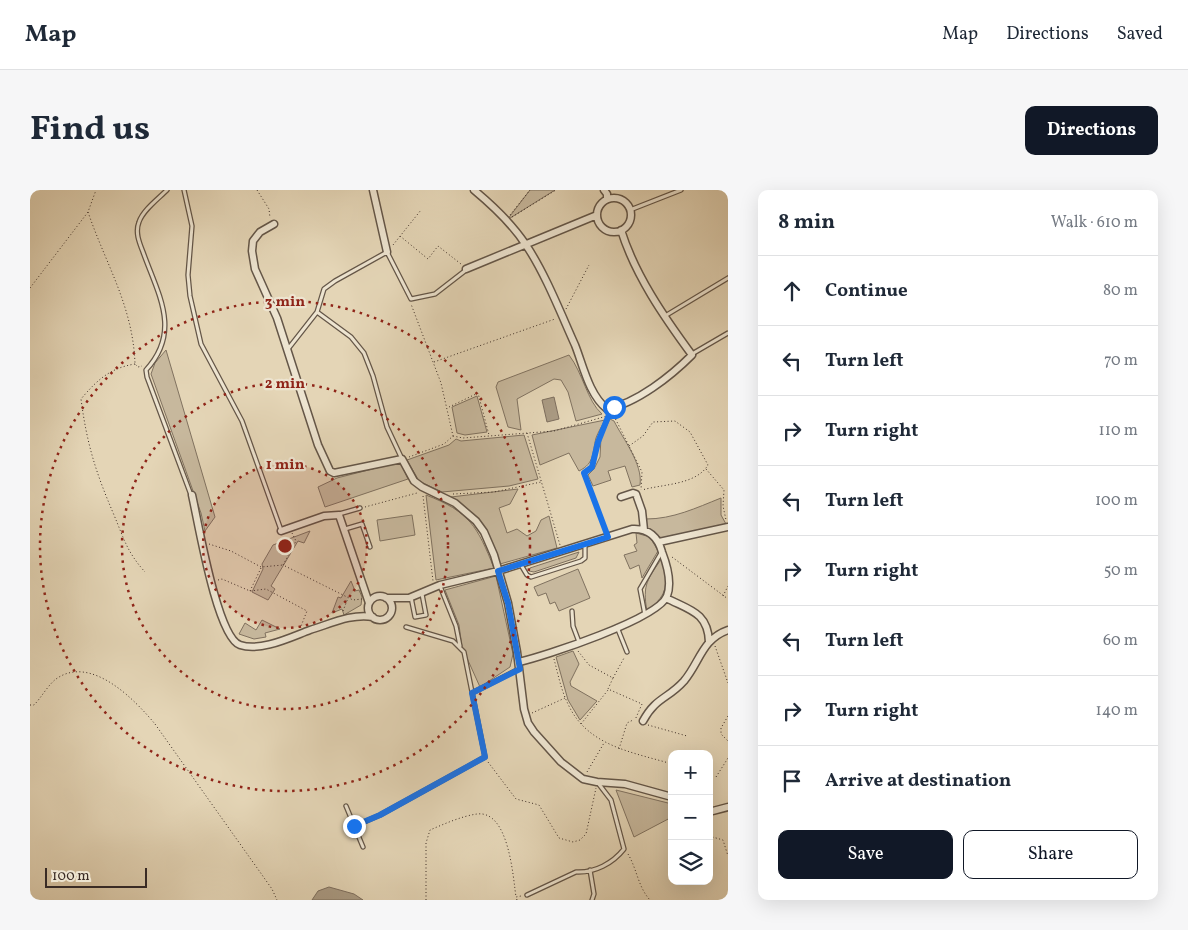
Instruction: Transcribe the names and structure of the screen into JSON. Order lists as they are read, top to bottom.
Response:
{
  "scale_bar": "100 m",
  "page": {
    "header": "Map",
    "nav": ["Map", "Directions", "Saved"],
    "title": "Find us",
    "buttons": [
      "Directions",
      ["Save", "Share"]
    ],
    "heading": ["8 min", "Walk · 610 m"],
    "list": [
      ["Continue", "80 m"],
      ["Turn left", "70 m"],
      ["Turn right", "110 m"],
      ["Turn left", "100 m"],
      ["Turn right", "50 m"],
      ["Turn left", "60 m"],
      ["Turn right", "140 m"],
      "Arrive at destination"
    ],
    "map_buttons": ["+", "−"],
    "scale": "100 m"
  },
  "rings": ["3 min", "2 min", "1 min"]
}
